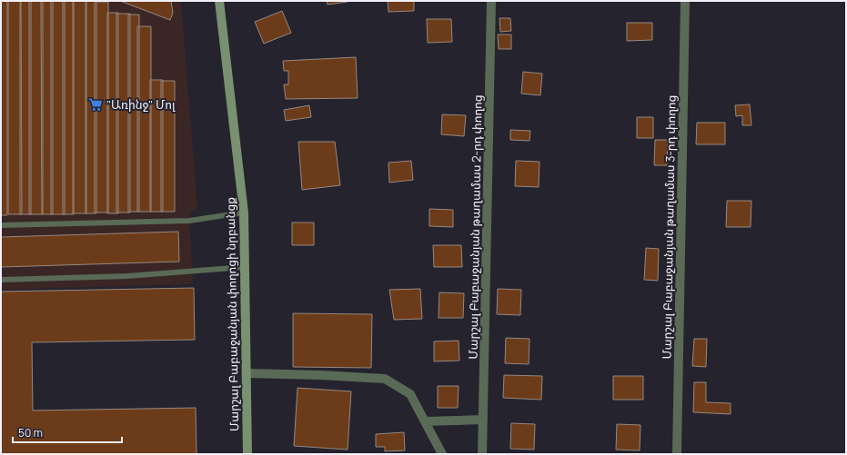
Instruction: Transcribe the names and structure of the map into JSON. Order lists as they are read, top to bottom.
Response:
{
  "streets": {
    "street": ["Մարշալ Բաբաջանյան թաղամաս 2-րդ փողոց", "Մարշալ Բաբաջանյան թաղամաս 3-րդ փողոց", "Մարշալ Բաբաջանյան փողոցի նրբանցք"]
  },
  "places": {
    "supermarket": ["\"Առինջ\" Մոլ"]
  },
  "scale_bar": "50 m"
}
